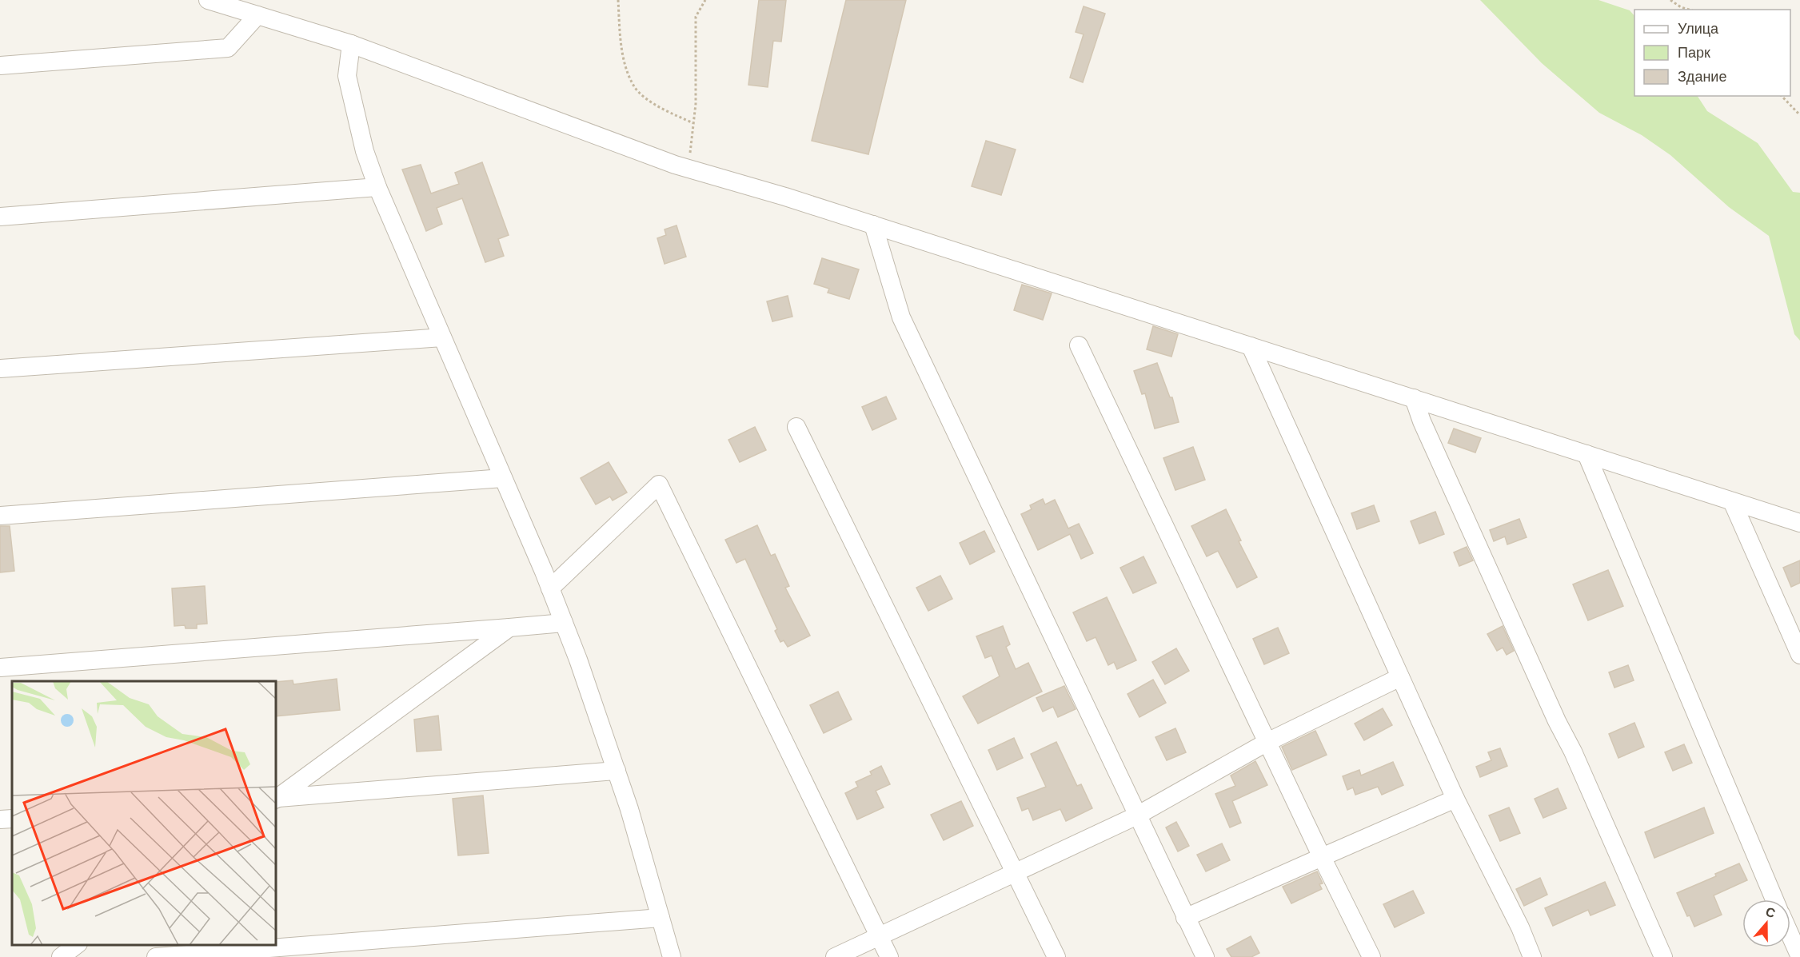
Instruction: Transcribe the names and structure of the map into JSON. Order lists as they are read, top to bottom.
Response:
{
  "legend": ["Улица", "Парк", "Здание"],
  "north": "top"
}
